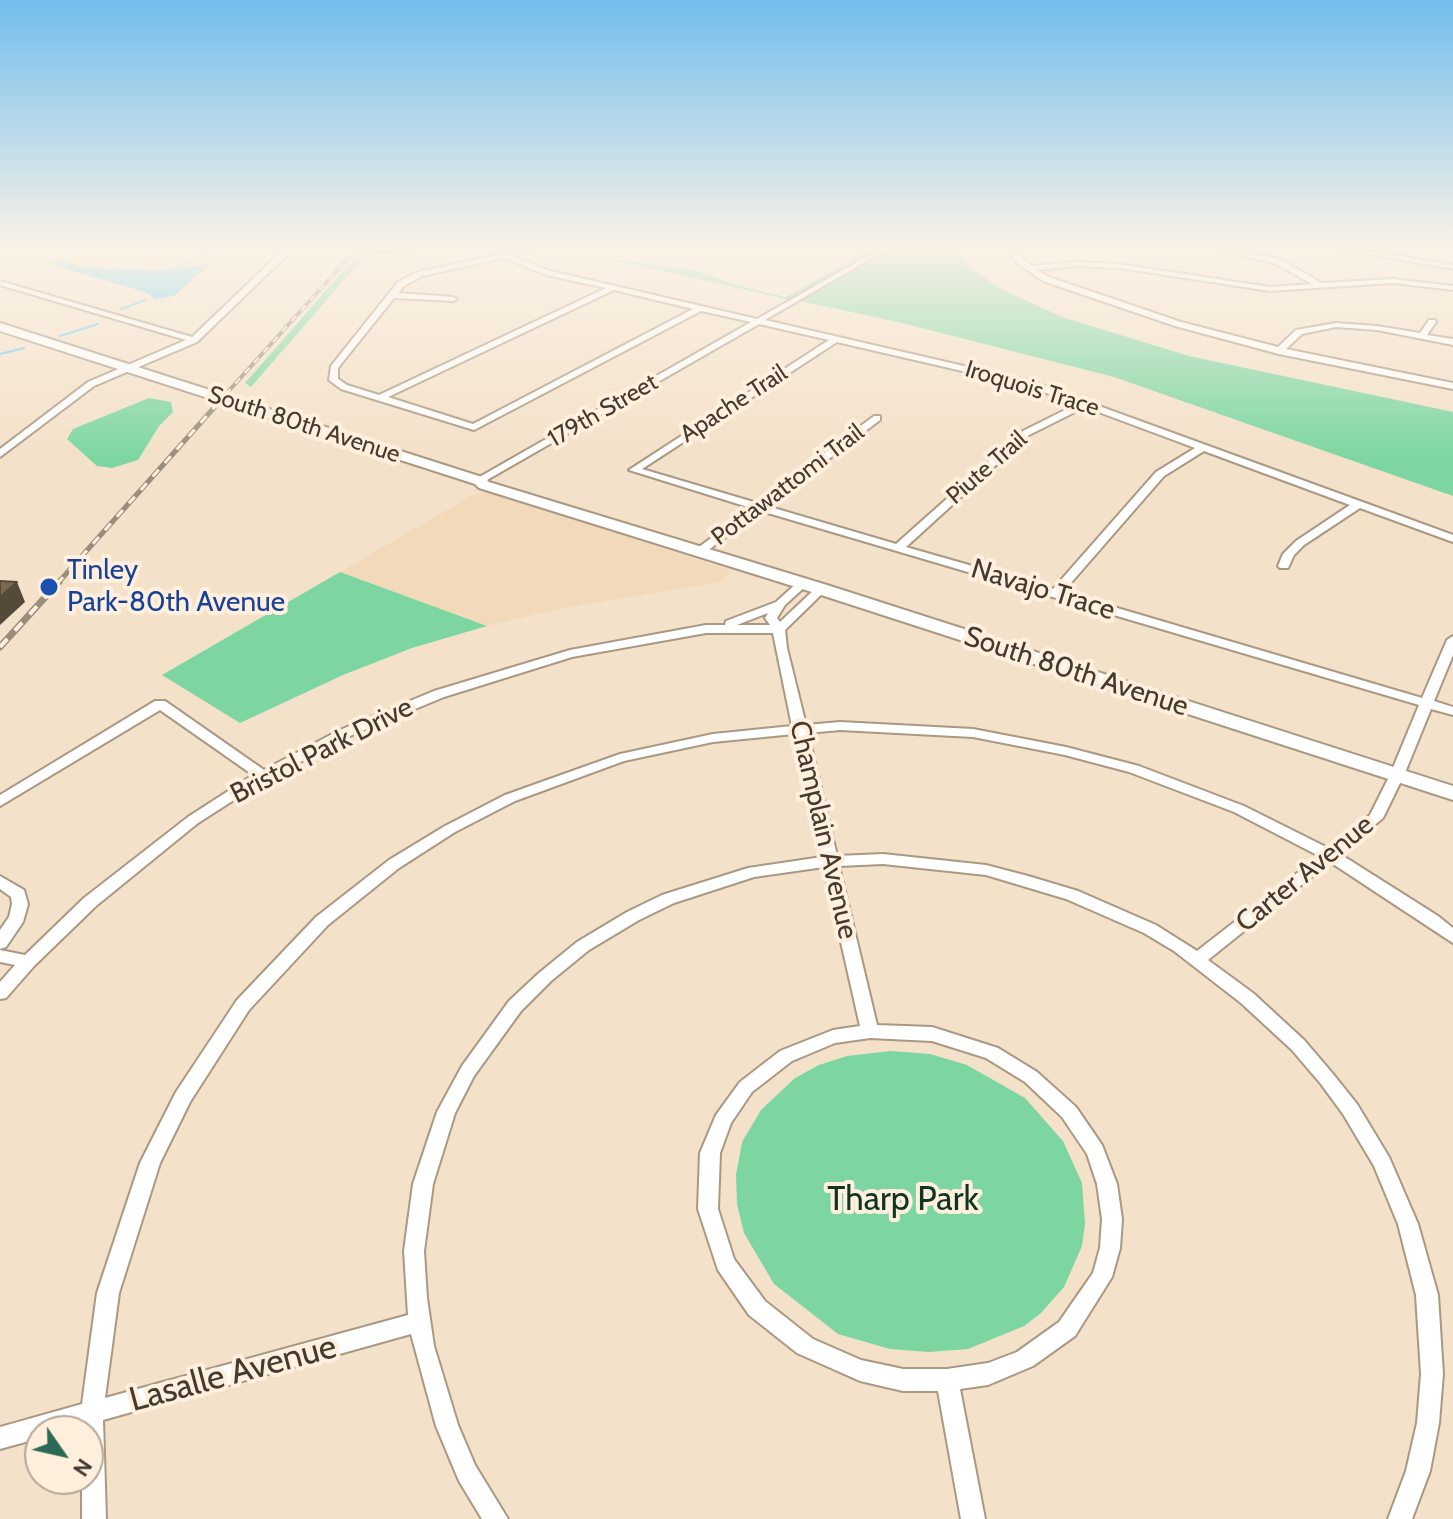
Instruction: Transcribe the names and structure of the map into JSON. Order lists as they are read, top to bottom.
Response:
{
  "streets": {
    "street": [
      "Iroquois Trace",
      "Apache Trail",
      "179th Street",
      "South 80th Avenue",
      "Piute Trail",
      "Pottawattomi Trail",
      "Navajo Trace",
      "Bristol Park Drive",
      "Champlain Avenue",
      "Carter Avenue",
      "Lasalle Avenue"
    ]
  },
  "crossings": [
    ["Iroquois Trace", "Apache Trail"],
    ["Iroquois Trace", "179th Street"],
    ["Iroquois Trace", "Piute Trail"],
    ["Apache Trail", "Navajo Trace"],
    ["179th Street", "South 80th Avenue"],
    ["South 80th Avenue", "Pottawattomi Trail"],
    ["South 80th Avenue", "Carter Avenue"],
    ["Piute Trail", "Navajo Trace"],
    ["Pottawattomi Trail", "Navajo Trace"],
    ["Navajo Trace", "Carter Avenue"],
    ["Bristol Park Drive", "Champlain Avenue"]
  ],
  "parks": ["Tharp Park"],
  "places": ["Tinley Park-80th Avenue"],
  "north": "bottom right"
}
